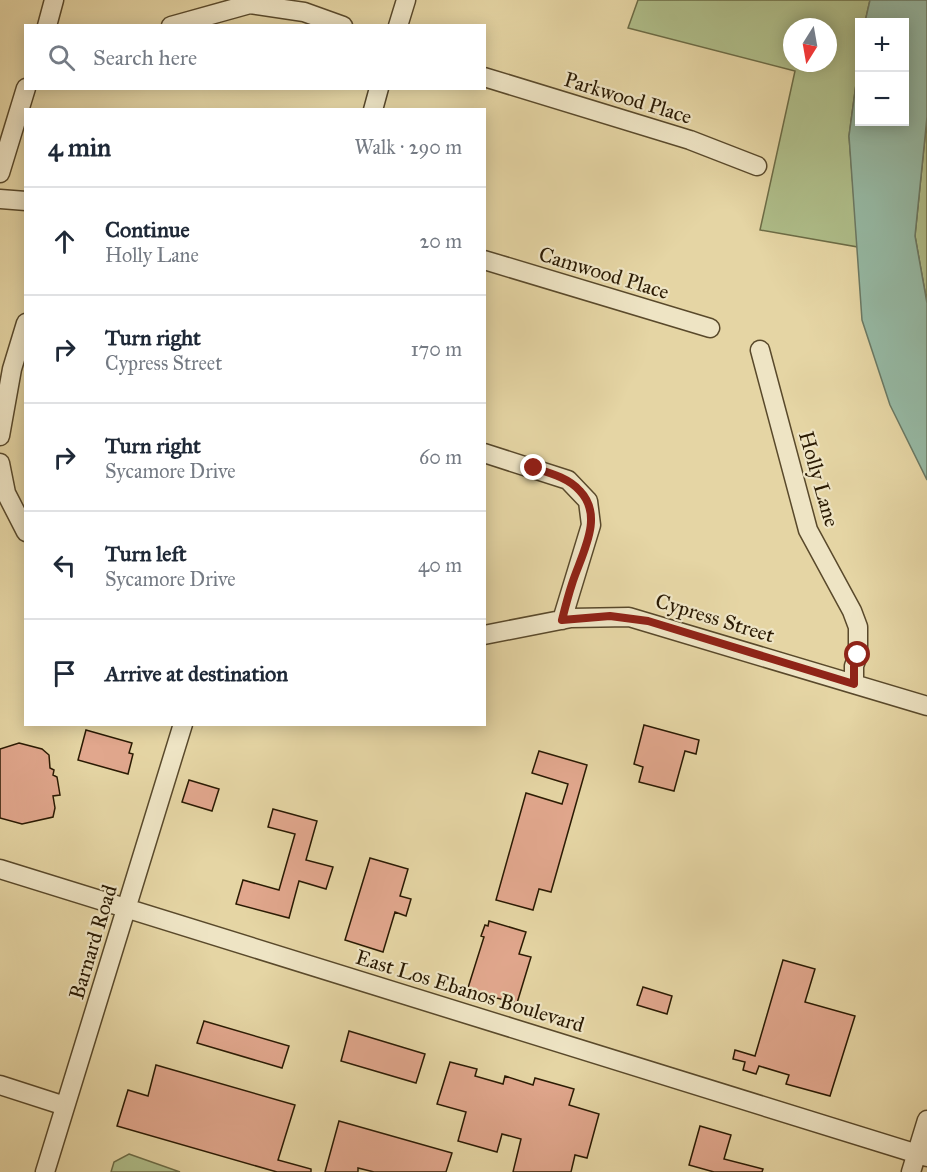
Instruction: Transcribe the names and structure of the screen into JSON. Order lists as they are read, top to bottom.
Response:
{
  "streets": {
    "street": [
      "Parkwood Place",
      "Camwood Place",
      "Holly Lane",
      "Cypress Street",
      "Barnard Road",
      "East Los Ebanos Boulevard"
    ]
  },
  "crossings": [
    ["Holly Lane", "Cypress Street"],
    ["Barnard Road", "East Los Ebanos Boulevard"]
  ],
  "north": "bottom",
  "page": {
    "map_buttons": ["+", "−"],
    "search": "Search here",
    "heading": ["4 min", "Walk · 290 m"],
    "list": [
      ["Continue", "Holly Lane", "20 m"],
      ["Turn right", "Cypress Street", "170 m"],
      ["Turn right", "Sycamore Drive", "60 m"],
      ["Turn left", "Sycamore Drive", "40 m"],
      "Arrive at destination"
    ]
  }
}
